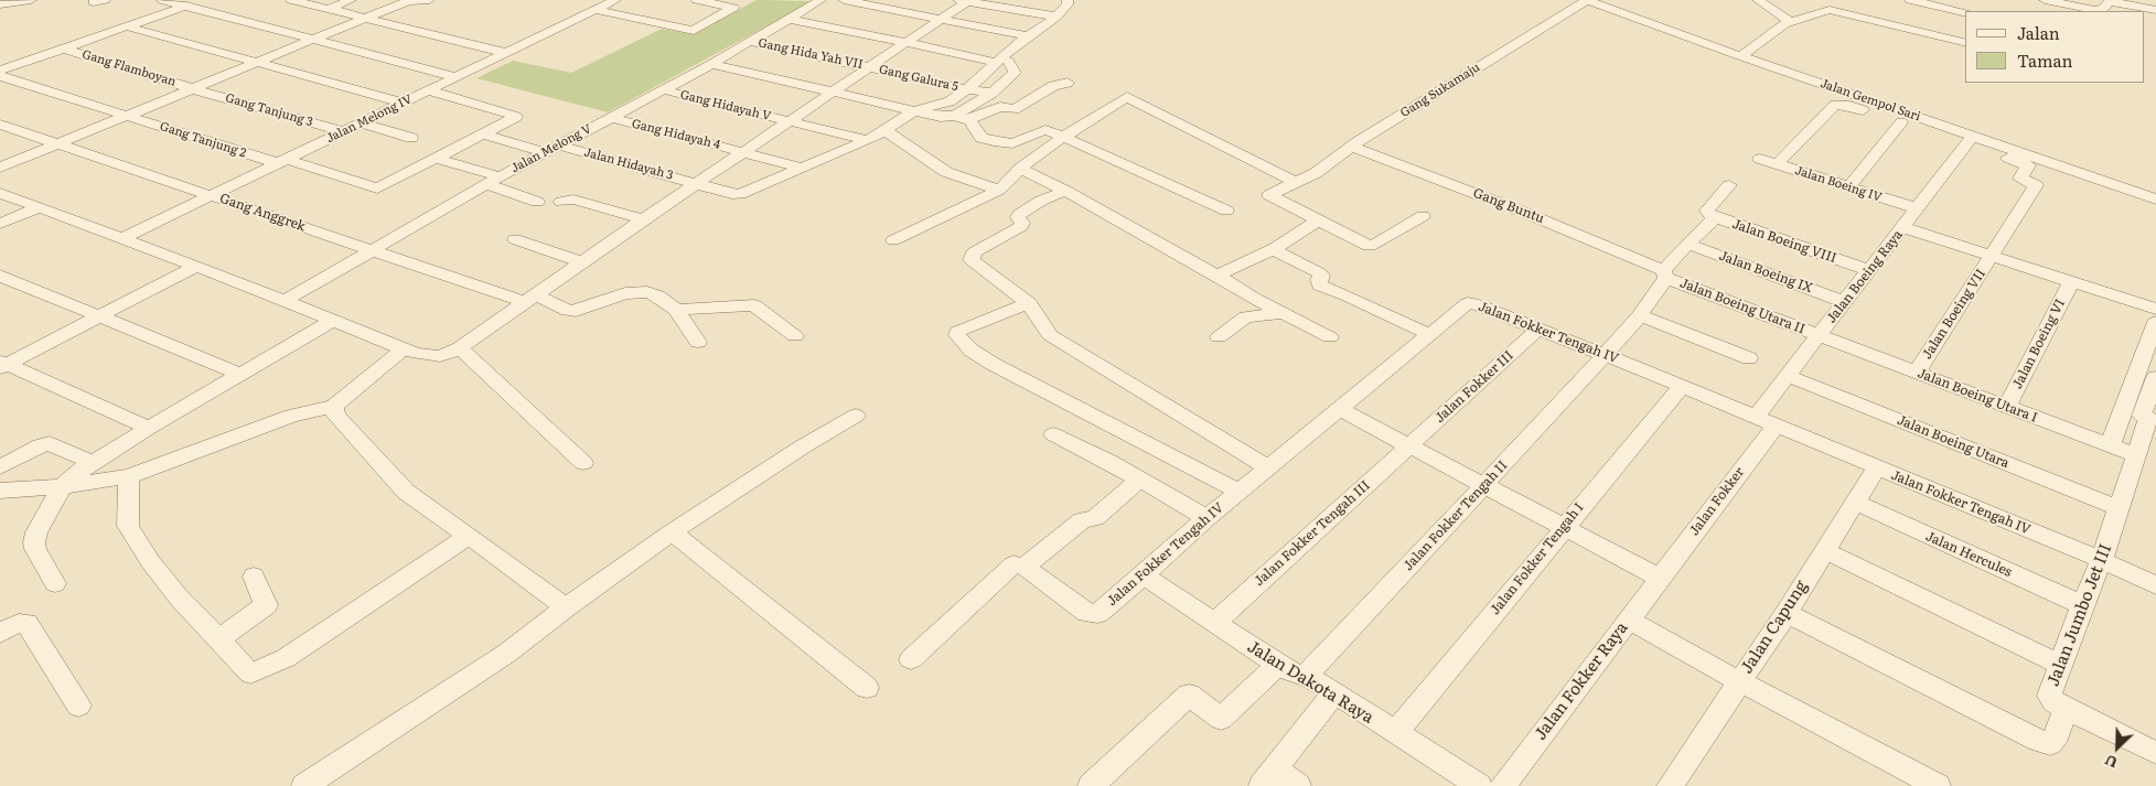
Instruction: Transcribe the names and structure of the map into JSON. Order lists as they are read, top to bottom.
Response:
{
  "streets": {
    "street": [
      "Gang Hida Yah VII",
      "Gang Flamboyan",
      "Gang Galura 5",
      "Gang Sukamaju",
      "Jalan Gempol Sari",
      "Gang Hidayah V",
      "Gang Tanjung 3",
      "Jalan Melong IV",
      "Gang Hidayah 4",
      "Gang Tanjung 2",
      "Jalan Melong V",
      "Jalan Hidayah 3",
      "Jalan Boeing IV",
      "Gang Buntu",
      "Gang Anggrek",
      "Jalan Boeing VIII",
      "Jalan Boeing IX",
      "Jalan Boeing Raya",
      "Jalan Boeing Utara II",
      "Jalan Boeing VII",
      "Jalan Fokker Tengah IV",
      "Jalan Boeing VI",
      "Jalan Fokker III",
      "Jalan Boeing Utara I",
      "Jalan Boeing Utara",
      "Jalan Fokker",
      "Jalan Fokker Tengah II",
      "Jalan Fokker Tengah III",
      "Jalan Hercules",
      "Jalan Fokker Tengah I",
      "Jalan Jumbo Jet III",
      "Jalan Capung",
      "Jalan Fokker Raya",
      "Jalan Dakota Raya"
    ]
  },
  "crossings": [
    ["Gang Hida Yah VII", "Gang Galura 5"],
    ["Gang Hida Yah VII", "Jalan Melong V"],
    ["Gang Flamboyan", "Gang Tanjung 3"],
    ["Gang Sukamaju", "Jalan Gempol Sari"],
    ["Gang Sukamaju", "Gang Buntu"],
    ["Jalan Gempol Sari", "Jalan Boeing Raya"],
    ["Jalan Gempol Sari", "Jalan Boeing VII"],
    ["Gang Hidayah V", "Jalan Melong V"],
    ["Gang Hidayah V", "Jalan Hidayah 3"],
    ["Gang Tanjung 3", "Jalan Melong IV"],
    ["Jalan Melong IV", "Gang Tanjung 2"],
    ["Jalan Melong IV", "Gang Anggrek"],
    ["Gang Hidayah 4", "Jalan Melong V"],
    ["Gang Hidayah 4", "Jalan Hidayah 3"],
    ["Jalan Melong V", "Jalan Hidayah 3"],
    ["Jalan Melong V", "Gang Anggrek"],
    ["Jalan Boeing IV", "Jalan Boeing Raya"],
    ["Gang Buntu", "Jalan Boeing VIII"],
    ["Gang Buntu", "Jalan Boeing Utara II"],
    ["Jalan Boeing VIII", "Jalan Boeing IX"],
    ["Jalan Boeing VIII", "Jalan Boeing Raya"],
    ["Jalan Boeing VIII", "Jalan Boeing Utara II"],
    ["Jalan Boeing VIII", "Jalan Fokker Tengah IV"],
    ["Jalan Boeing VIII", "Jalan Fokker Tengah II"],
    ["Jalan Boeing IX", "Jalan Boeing Raya"],
    ["Jalan Boeing Raya", "Jalan Boeing Utara II"],
    ["Jalan Boeing Raya", "Jalan Boeing VII"],
    ["Jalan Boeing Raya", "Jalan Fokker Tengah IV"],
    ["Jalan Boeing Raya", "Jalan Boeing Utara I"],
    ["Jalan Boeing Raya", "Jalan Boeing Utara"],
    ["Jalan Boeing Raya", "Jalan Fokker"],
    ["Jalan Boeing Utara II", "Jalan Boeing Utara I"],
    ["Jalan Boeing VII", "Jalan Boeing Utara I"],
    ["Jalan Fokker Tengah IV", "Jalan Fokker III"],
    ["Jalan Fokker Tengah IV", "Jalan Fokker"],
    ["Jalan Fokker Tengah IV", "Jalan Fokker Tengah II"],
    ["Jalan Fokker Tengah IV", "Jalan Fokker Tengah I"],
    ["Jalan Fokker Tengah IV", "Jalan Jumbo Jet III"],
    ["Jalan Fokker Tengah IV", "Jalan Capung"],
    ["Jalan Fokker Tengah IV", "Jalan Dakota Raya"],
    ["Jalan Boeing VI", "Jalan Boeing Utara I"],
    ["Jalan Fokker III", "Jalan Fokker Tengah III"],
    ["Jalan Boeing Utara I", "Jalan Jumbo Jet III"],
    ["Jalan Boeing Utara", "Jalan Jumbo Jet III"],
    ["Jalan Fokker", "Jalan Fokker Raya"],
    ["Jalan Fokker Tengah II", "Jalan Dakota Raya"],
    ["Jalan Fokker Tengah III", "Jalan Dakota Raya"],
    ["Jalan Hercules", "Jalan Jumbo Jet III"],
    ["Jalan Hercules", "Jalan Capung"],
    ["Jalan Fokker Tengah I", "Jalan Dakota Raya"],
    ["Jalan Jumbo Jet III", "Jalan Capung"]
  ],
  "legend": ["Jalan", "Taman"],
  "north": "bottom left"
}
